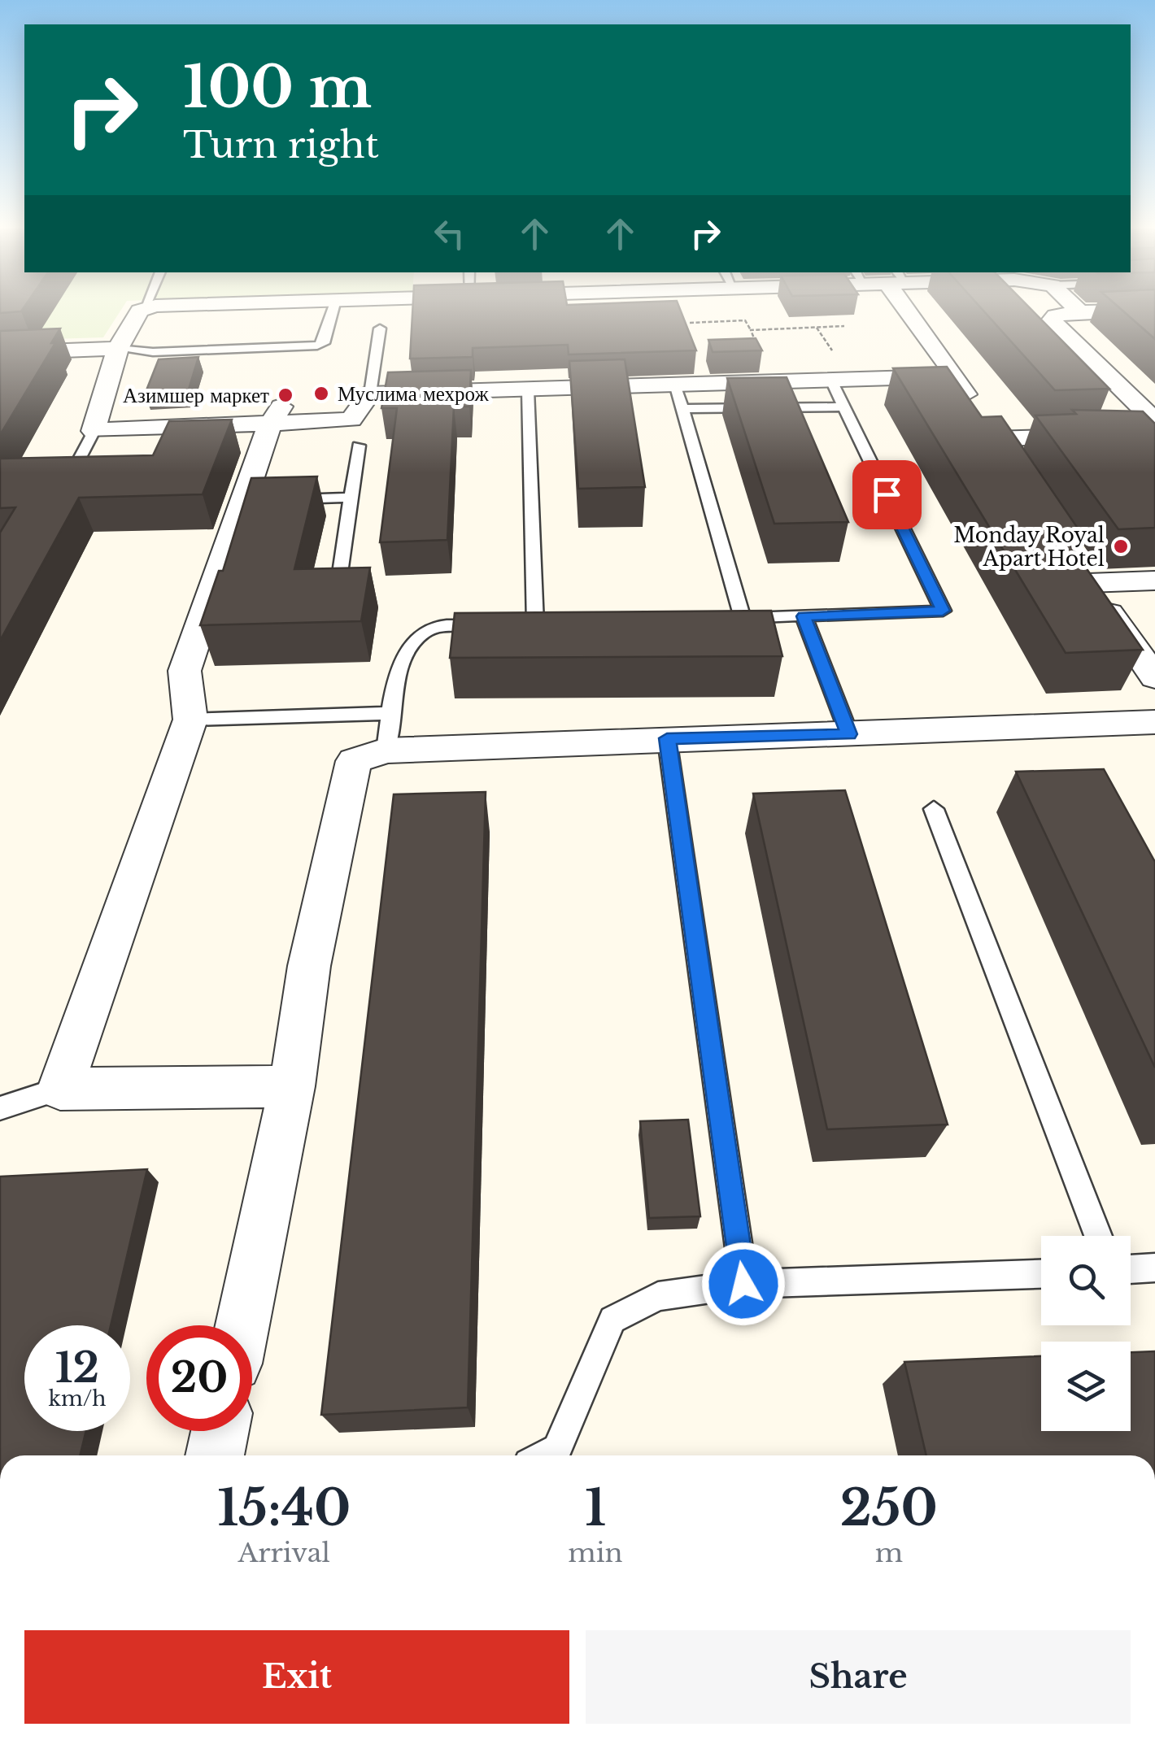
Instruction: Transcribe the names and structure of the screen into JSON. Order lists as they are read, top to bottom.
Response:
{
  "places": ["Муслима мехрож", "Азимшер маркет", "Monday Royal Apart Hotel"],
  "page": {
    "turn": ["100 m", "Turn right"],
    "speed": "12 km/h",
    "limit": "20",
    "eta": [
      "15:40",
      "Arrival",
      "1",
      "min",
      "250",
      "m"
    ],
    "buttons": ["Exit", "Share"]
  }
}
